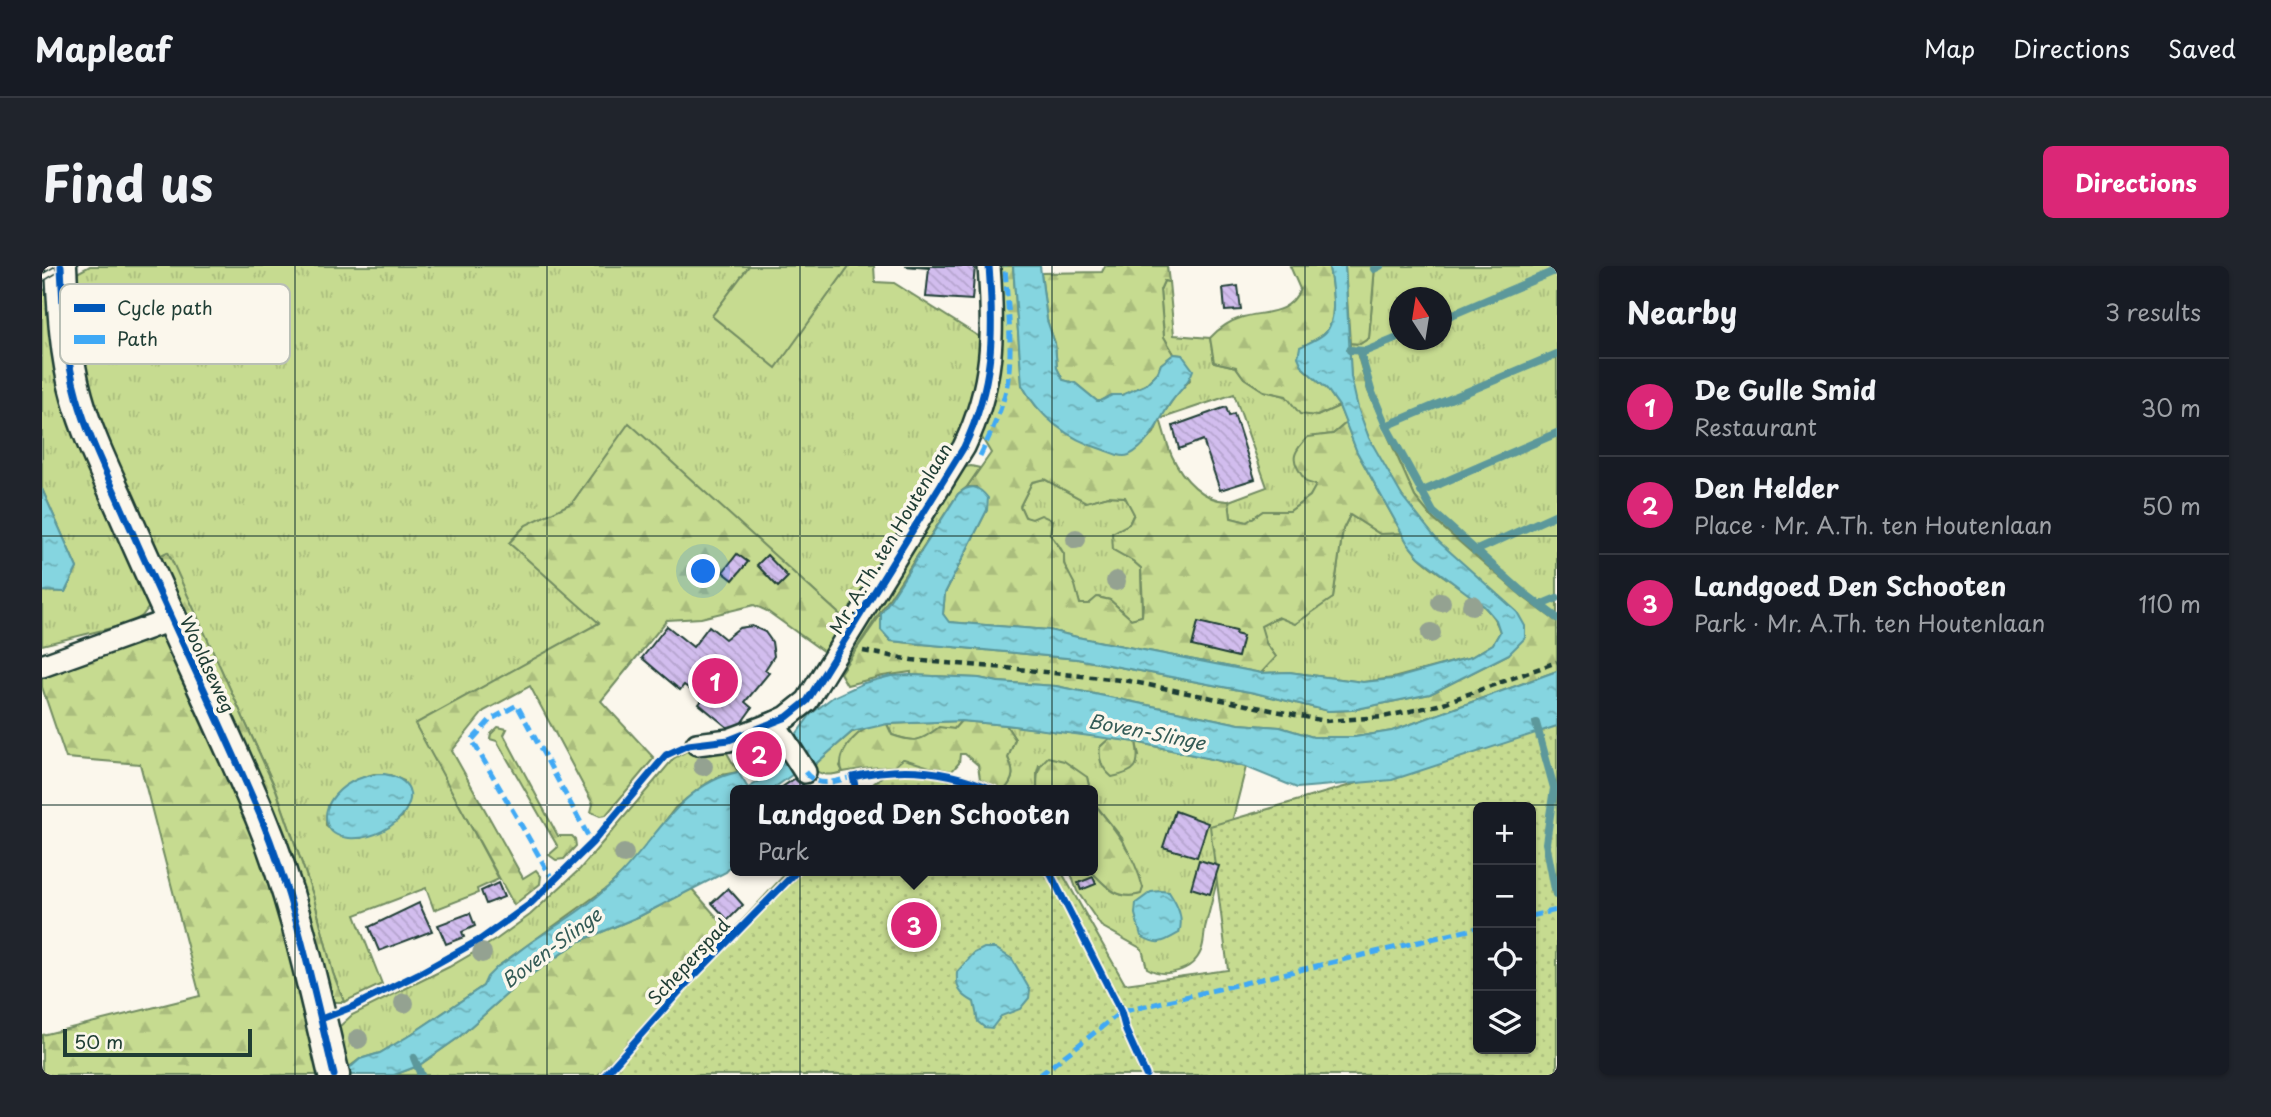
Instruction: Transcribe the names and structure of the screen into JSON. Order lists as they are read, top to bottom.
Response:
{
  "streets": {
    "main road": ["Wooldseweg"],
    "street": ["Mr. A.Th. ten Houtenlaan"],
    "cycle path": ["Scheperspad"]
  },
  "water": ["Boven-Slinge"],
  "legend": ["Cycle path", "Path"],
  "scale_bar": "50 m",
  "north": "top",
  "page": {
    "header": "Mapleaf",
    "nav": ["Map", "Directions", "Saved"],
    "title": "Find us",
    "buttons": "Directions",
    "heading": ["Nearby", "3 results"],
    "list": [
      {
        "mark": "1",
        "name": "De Gulle Smid",
        "note": "Restaurant",
        "value": "30 m"
      },
      {
        "mark": "2",
        "name": "Den Helder",
        "note": "Place · Mr. A.Th. ten Houtenlaan",
        "value": "50 m"
      },
      {
        "mark": "3",
        "name": "Landgoed Den Schooten",
        "note": "Park · Mr. A.Th. ten Houtenlaan",
        "value": "110 m"
      }
    ],
    "pins": ["1", "2", "3"],
    "popup": ["Landgoed Den Schooten", "Park"],
    "map_buttons": ["+", "−"],
    "scale": "50 m"
  }
}
